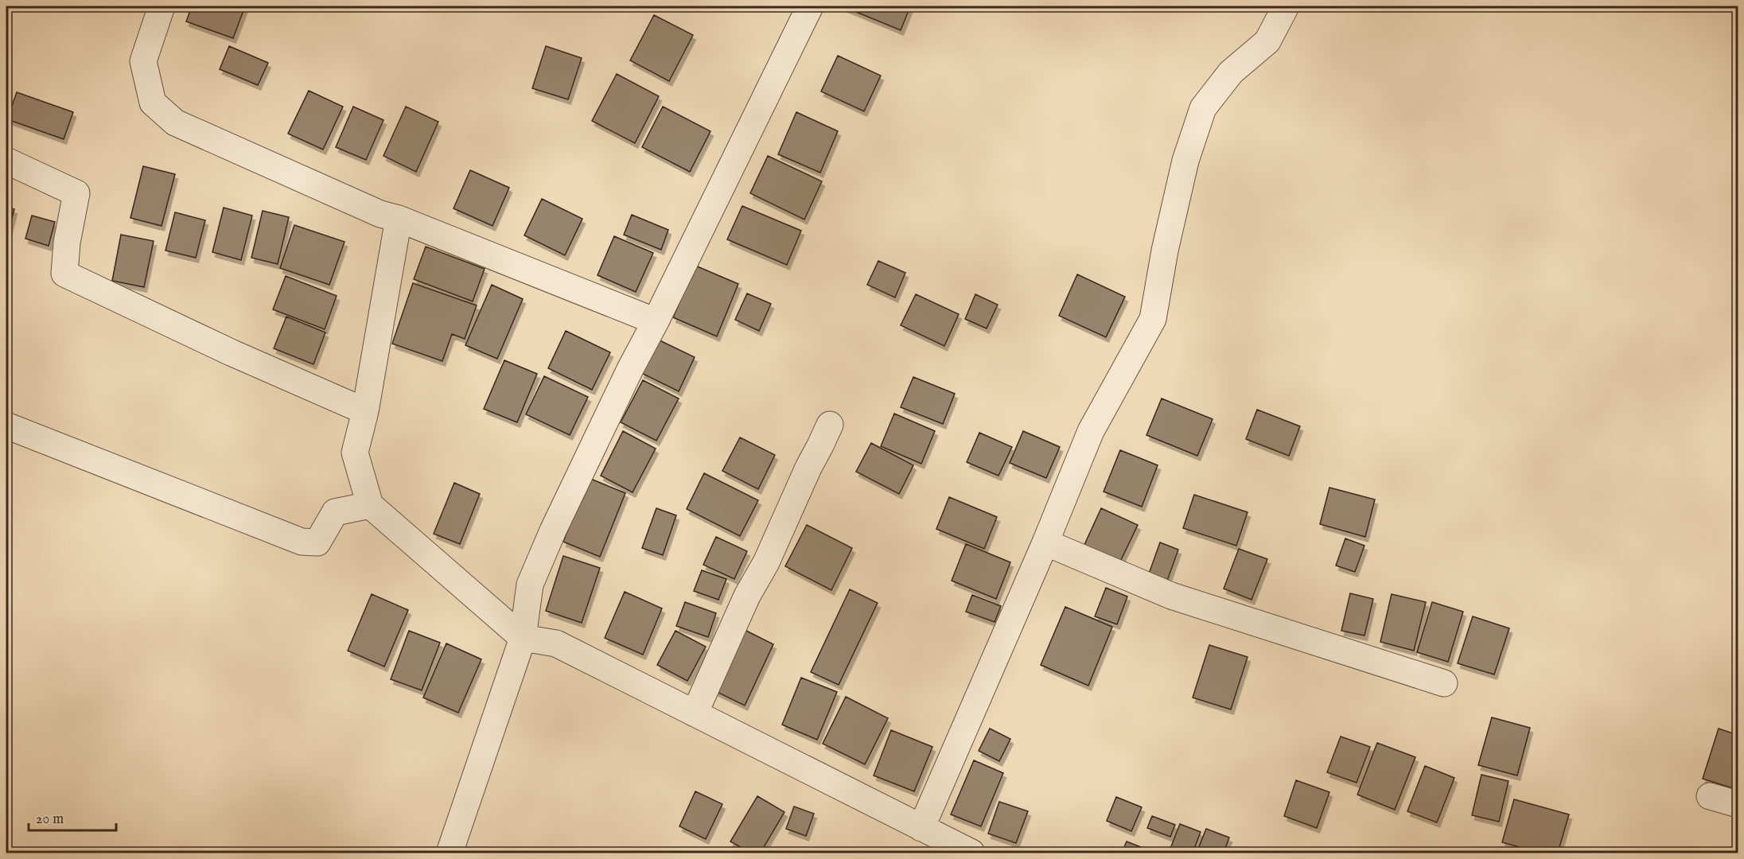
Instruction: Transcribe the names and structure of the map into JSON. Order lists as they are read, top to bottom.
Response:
{
  "scale_bar": "20 m"
}
